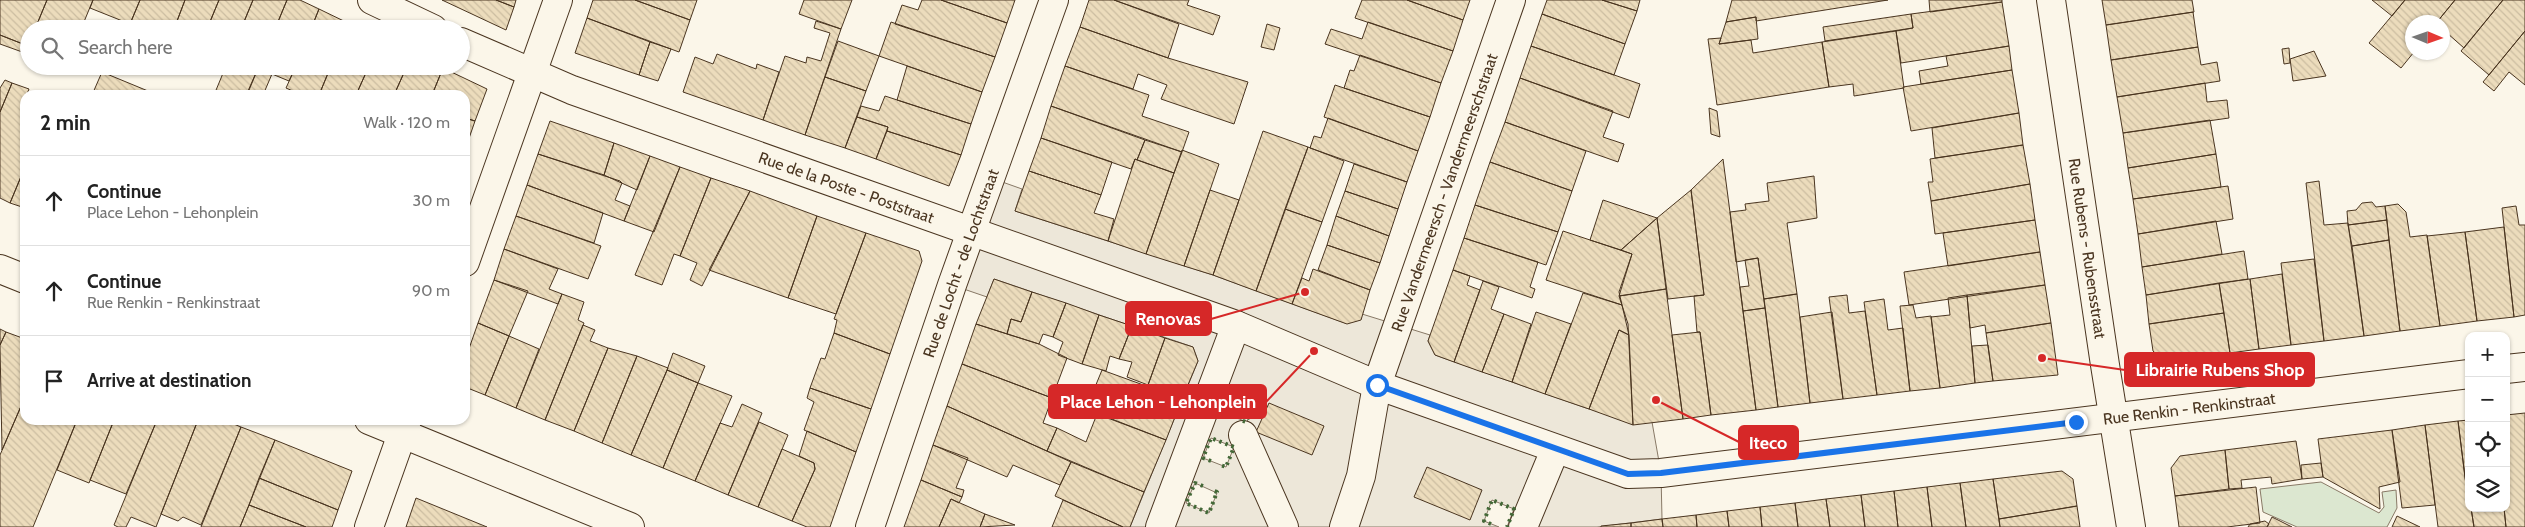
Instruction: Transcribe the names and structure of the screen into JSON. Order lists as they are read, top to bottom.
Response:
{
  "streets": {
    "street": [
      "Rue de la Poste - Poststraat",
      "Rue Vandermeersch - Vandermeerschstraat",
      "Rue Rubens - Rubensstraat",
      "Rue de Locht - de Lochtstraat",
      "Rue Renkin - Renkinstraat"
    ]
  },
  "crossings": [
    ["Rue de la Poste - Poststraat", "Rue Vandermeersch - Vandermeerschstraat"],
    ["Rue de la Poste - Poststraat", "Rue de Locht - de Lochtstraat"],
    ["Rue de la Poste - Poststraat", "Rue Renkin - Renkinstraat"],
    ["Rue Vandermeersch - Vandermeerschstraat", "Rue Renkin - Renkinstraat"],
    ["Rue Rubens - Rubensstraat", "Rue Renkin - Renkinstraat"]
  ],
  "places": [
    "Renovas",
    "Place Lehon - Lehonplein",
    "Librairie Rubens Shop",
    "Iteco"
  ],
  "north": "right",
  "page": {
    "search": "Search here",
    "heading": ["2 min", "Walk · 120 m"],
    "list": [
      ["Continue", "Place Lehon - Lehonplein", "30 m"],
      ["Continue", "Rue Renkin - Renkinstraat", "90 m"],
      "Arrive at destination"
    ],
    "map_buttons": ["+", "−"]
  }
}
